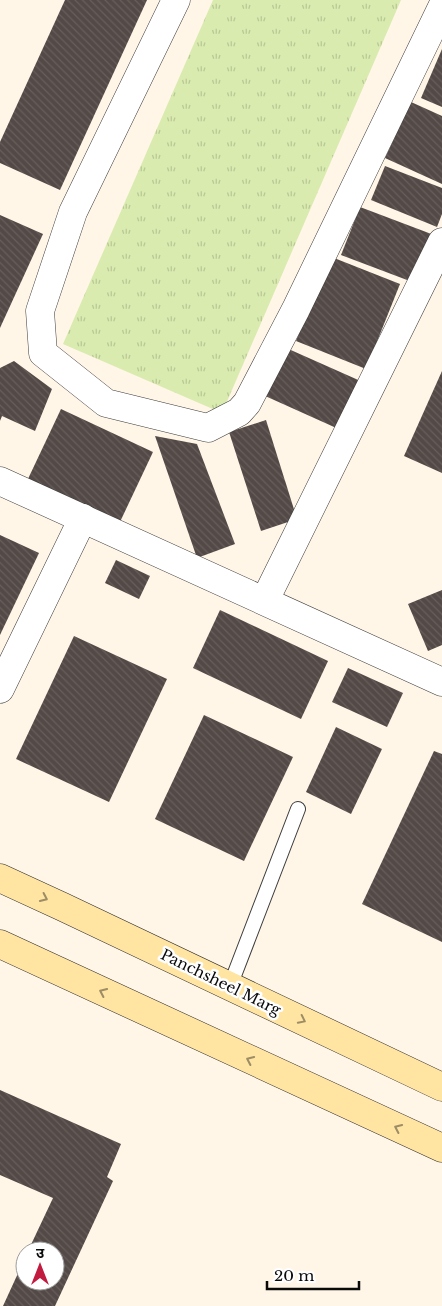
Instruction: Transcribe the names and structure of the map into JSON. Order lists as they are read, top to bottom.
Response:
{
  "streets": {
    "main road": ["Panchsheel Marg"]
  },
  "scale_bar": "20 m",
  "north": "top"
}
